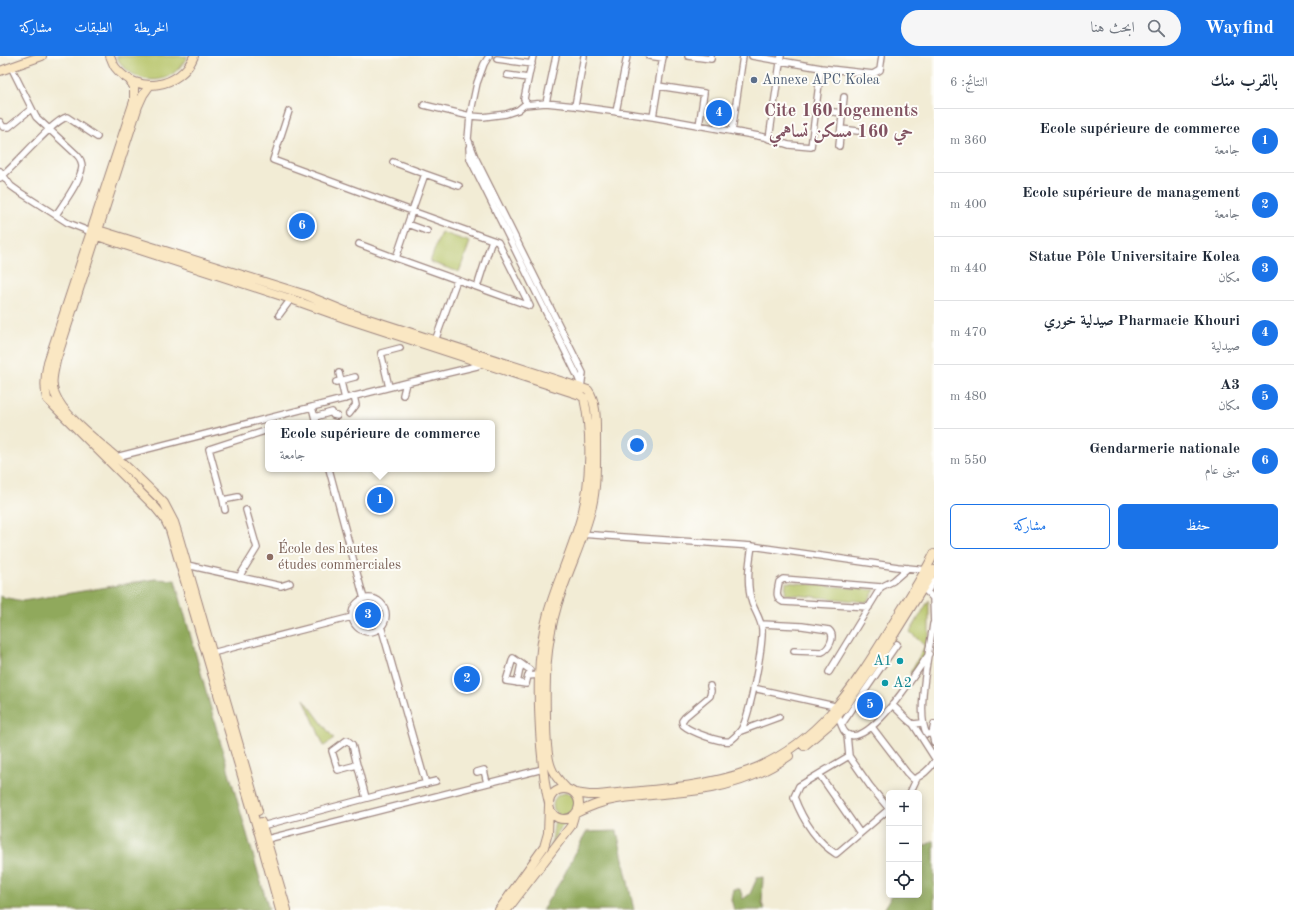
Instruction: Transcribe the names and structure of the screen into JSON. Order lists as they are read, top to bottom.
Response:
{
  "districts": ["Cite 160 logements حي 160 مسكن تساهمي"],
  "places": [
    "Annexe APC Kolea",
    "École des hautes études commerciales",
    "A1",
    "A2"
  ],
  "page": {
    "header": "Wayfind",
    "search": "ابحث هنا",
    "nav": ["الخريطة", "الطبقات", "مشاركة"],
    "heading": ["بالقرب منك", "النتائج: 6"],
    "pins": [
      "4",
      "6",
      "1",
      "3",
      "2",
      "5"
    ],
    "list": [
      {
        "mark": "1",
        "name": "Ecole supérieure de commerce",
        "note": "جامعة",
        "value": "360 m"
      },
      {
        "mark": "2",
        "name": "Ecole supérieure de management",
        "note": "جامعة",
        "value": "400 m"
      },
      {
        "mark": "3",
        "name": "Statue Pôle Universitaire Kolea",
        "note": "مكان",
        "value": "440 m"
      },
      {
        "mark": "4",
        "name": "Pharmacie Khouri صيدلية خوري",
        "note": "صيدلية",
        "value": "470 m"
      },
      {
        "mark": "5",
        "name": "A3",
        "note": "مكان",
        "value": "480 m"
      },
      {
        "mark": "6",
        "name": "Gendarmerie nationale",
        "note": "مبنى عام",
        "value": "550 m"
      }
    ],
    "popup": ["Ecole supérieure de commerce", "جامعة"],
    "buttons": ["حفظ", "مشاركة"],
    "map_buttons": ["+", "−"]
  }
}
